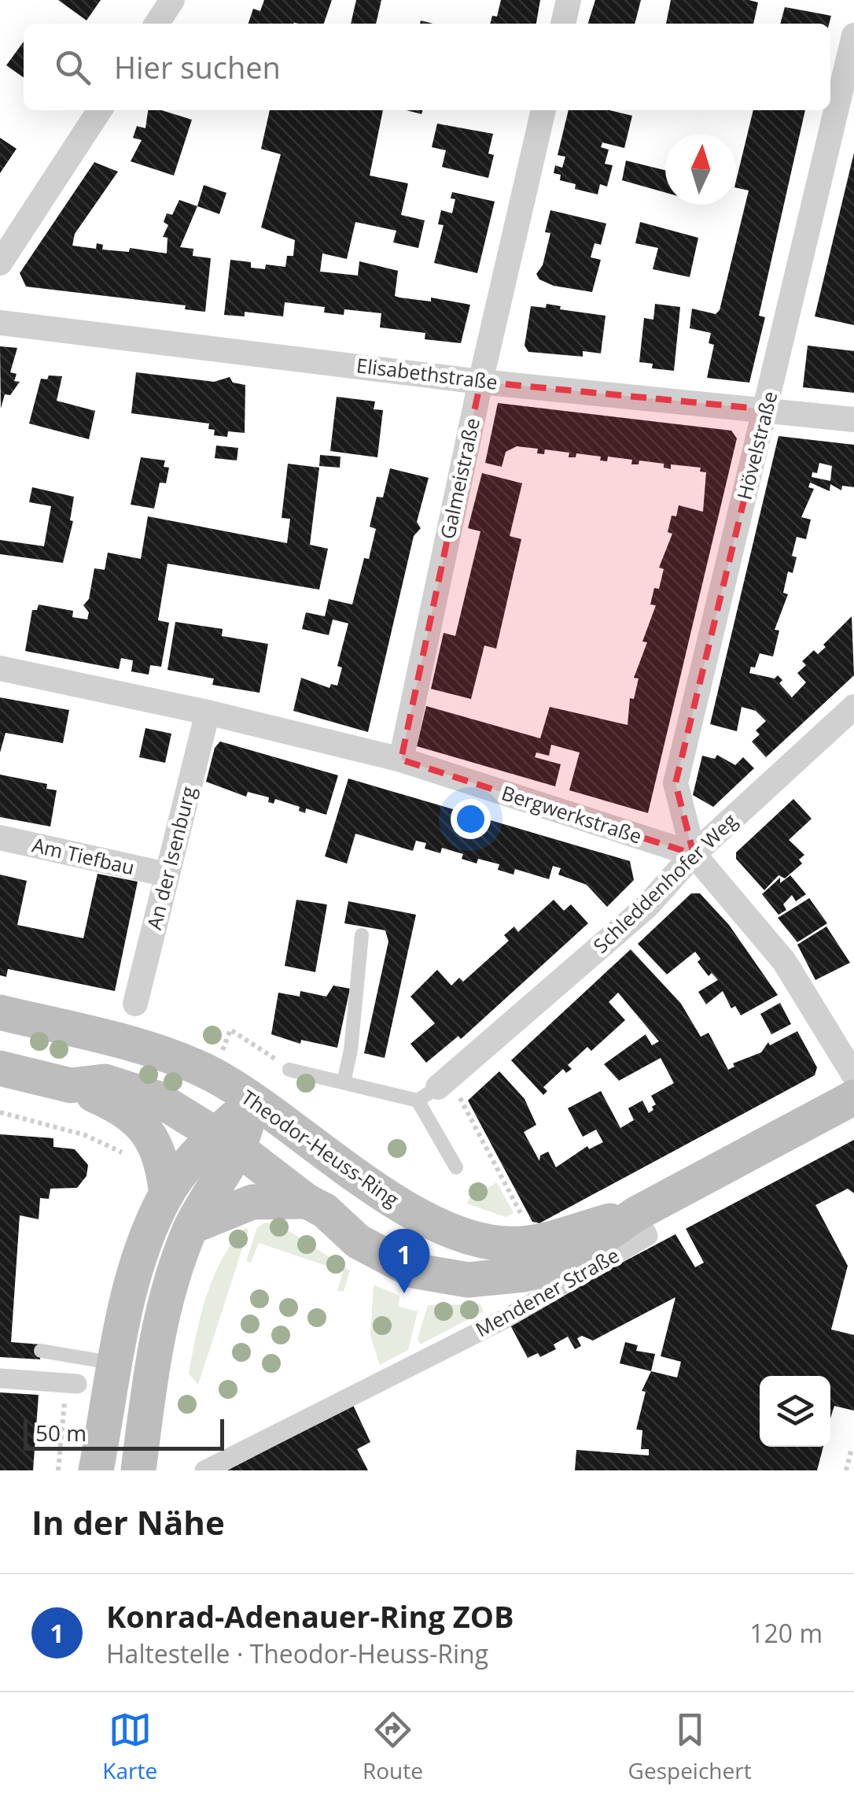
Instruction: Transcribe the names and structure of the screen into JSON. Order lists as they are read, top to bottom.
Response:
{
  "streets": {
    "main road": ["Theodor-Heuss-Ring"],
    "street": [
      "Elisabethstraße",
      "Hövelstraße",
      "Galmeistraße",
      "Bergwerkstraße",
      "Am Tiefbau",
      "An der Isenburg",
      "Schleddenhofer Weg",
      "Mendener Straße"
    ]
  },
  "crossings": [
    ["Elisabethstraße", "Hövelstraße"],
    ["Elisabethstraße", "Galmeistraße"],
    ["Hövelstraße", "Bergwerkstraße"],
    ["Hövelstraße", "Schleddenhofer Weg"],
    ["Galmeistraße", "Bergwerkstraße"],
    ["Bergwerkstraße", "An der Isenburg"],
    ["Bergwerkstraße", "Schleddenhofer Weg"],
    ["Am Tiefbau", "An der Isenburg"],
    ["Theodor-Heuss-Ring", "Mendener Straße"]
  ],
  "scale_bar": "50 m",
  "north": "top",
  "page": {
    "search": "Hier suchen",
    "pins": "1",
    "scale": "50 m",
    "heading": "In der Nähe",
    "list": [
      {
        "mark": "1",
        "name": "Konrad-Adenauer-Ring ZOB",
        "note": "Haltestelle · Theodor-Heuss-Ring",
        "value": "120 m"
      }
    ],
    "nav": ["Karte", "Route", "Gespeichert"]
  }
}
